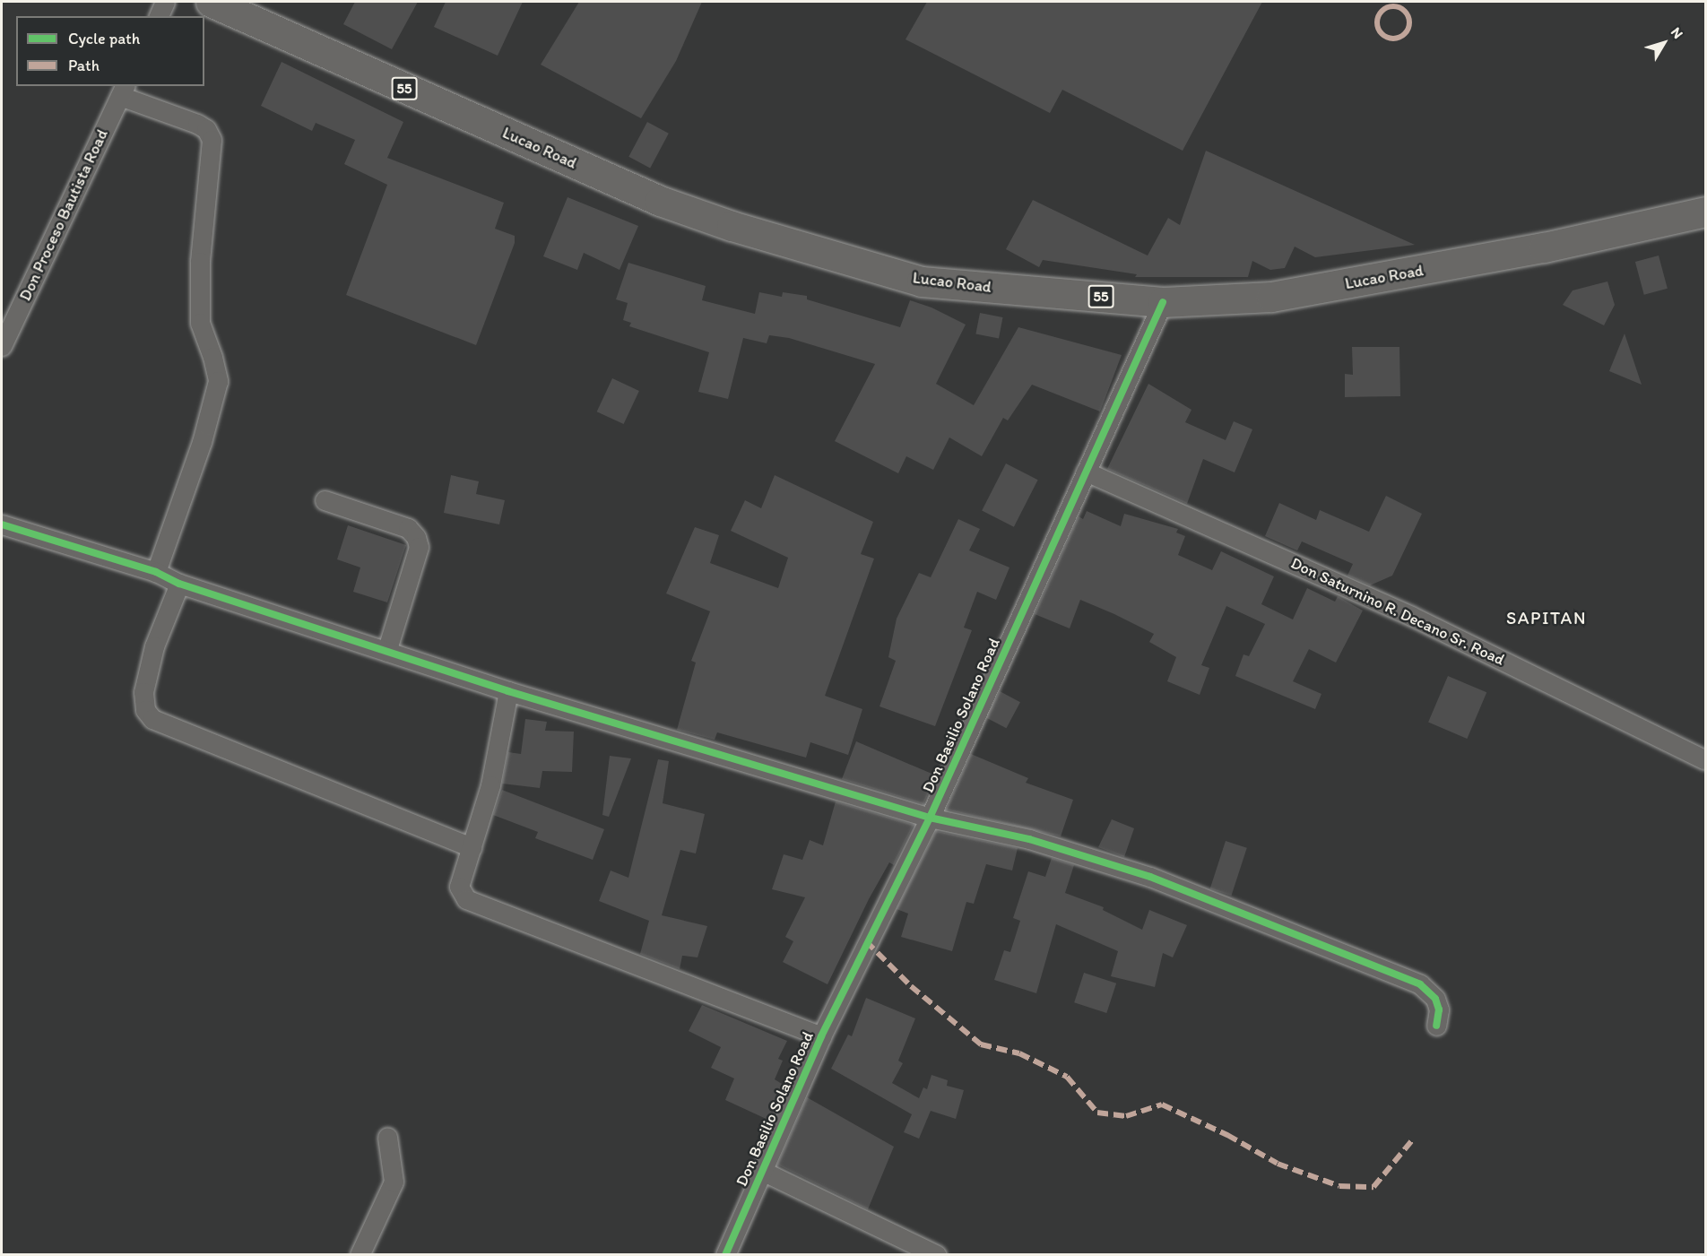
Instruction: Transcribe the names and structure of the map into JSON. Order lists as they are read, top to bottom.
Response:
{
  "streets": {
    "highway": ["55", "Lucao Road"],
    "street": ["Don Proceso Bautista Road", "Don Saturnino R. Decano Sr. Road", "Don Basilio Solano Road"]
  },
  "crossings": [
    ["Lucao Road", "Don Basilio Solano Road"],
    ["Don Saturnino R. Decano Sr. Road", "Don Basilio Solano Road"]
  ],
  "districts": ["SAPITAN"],
  "legend": ["Cycle path", "Path"],
  "north": "top right"
}
